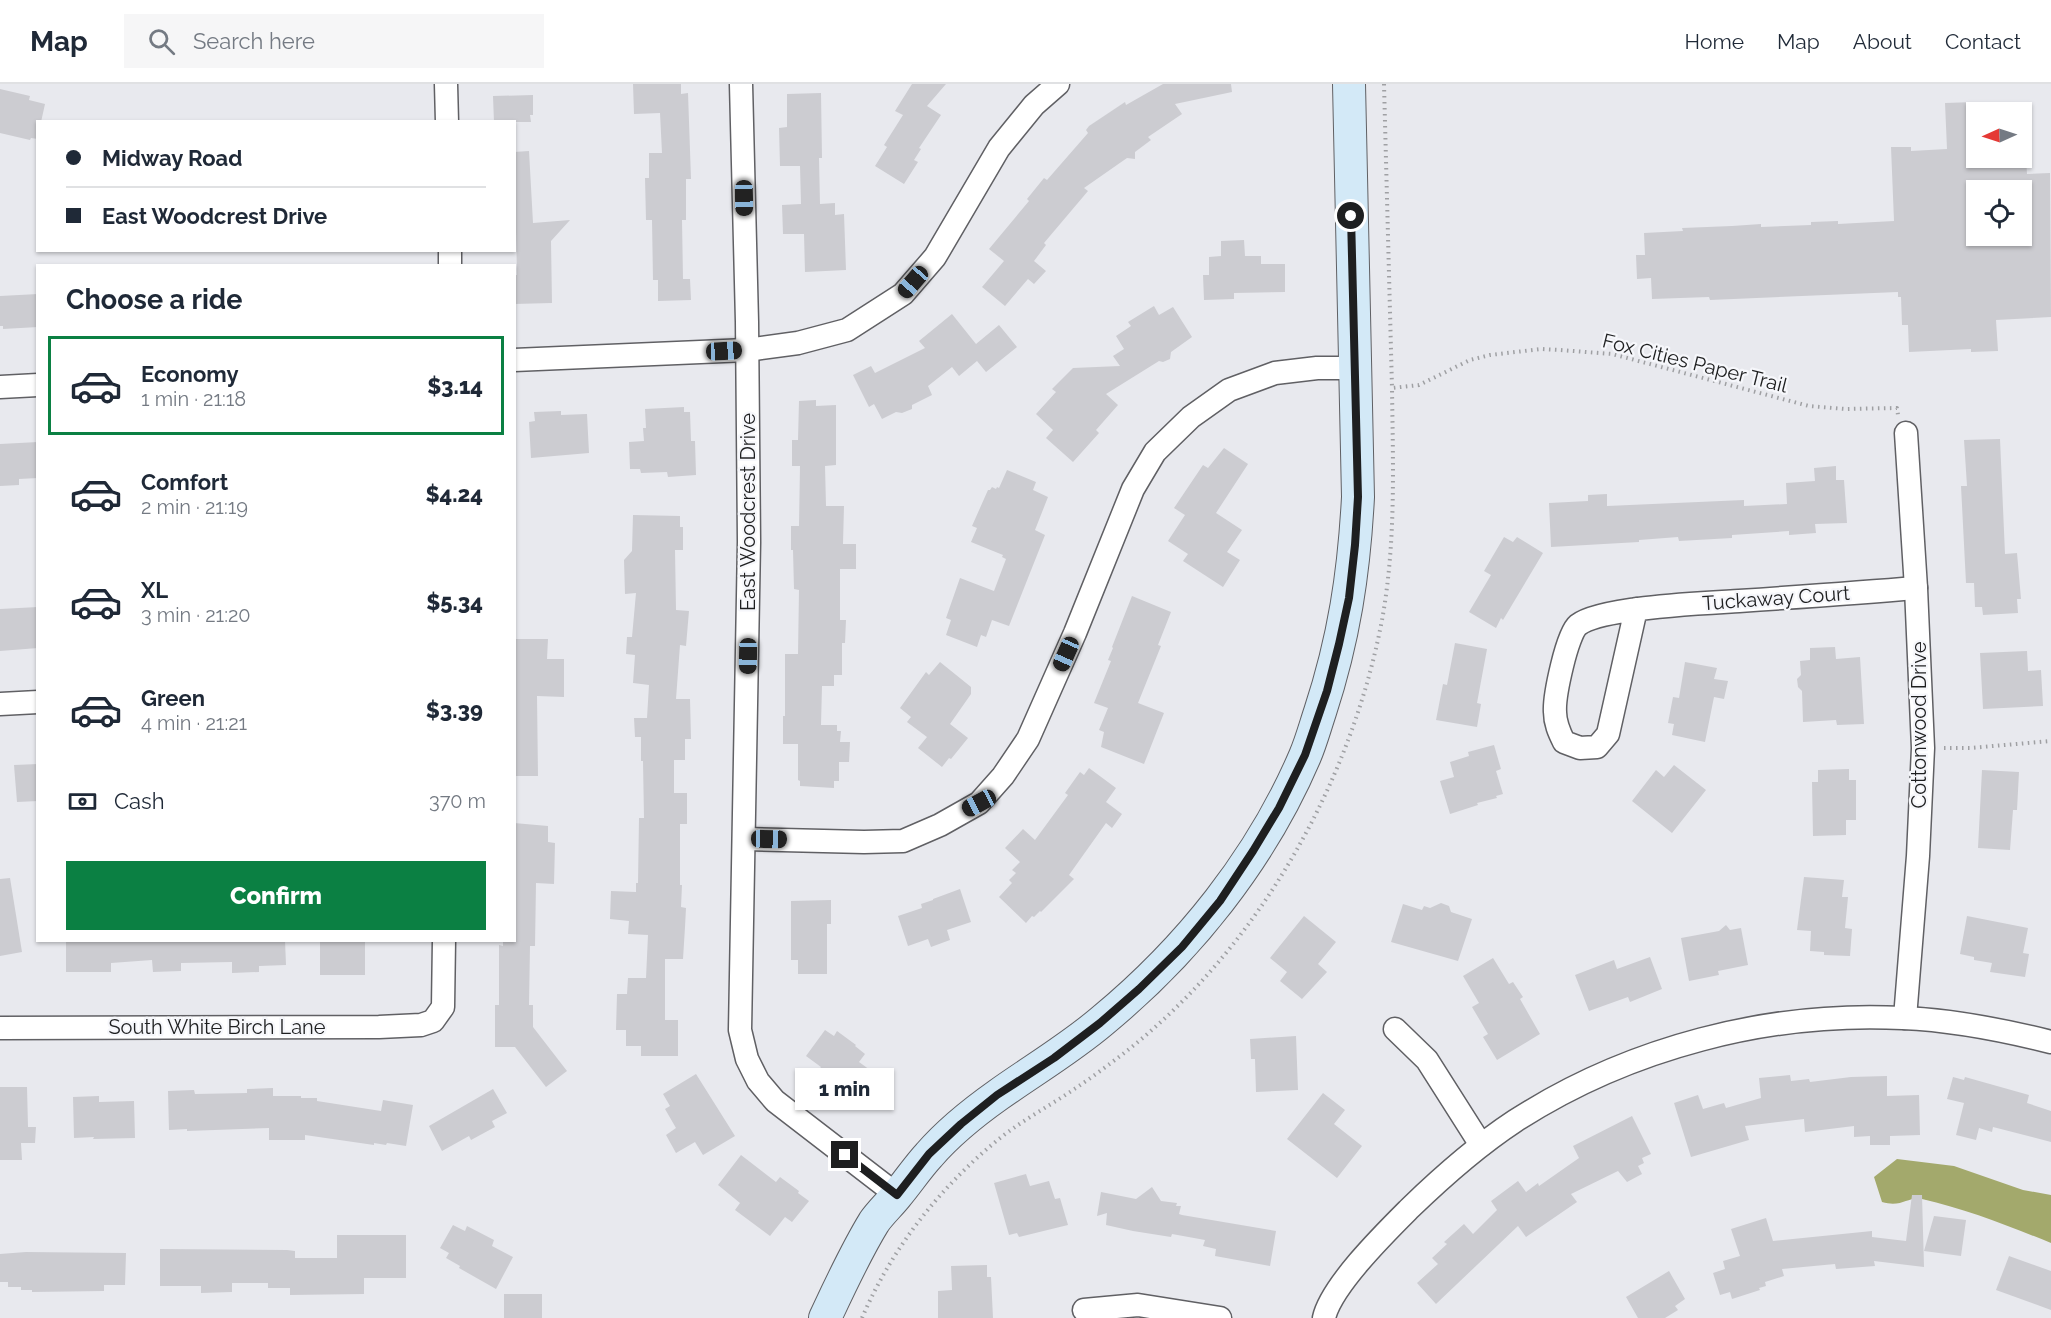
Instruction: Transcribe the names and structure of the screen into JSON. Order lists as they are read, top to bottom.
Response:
{
  "streets": {
    "street": [
      "East Woodcrest Drive",
      "Tuckaway Court",
      "Cottonwood Drive",
      "South White Birch Lane"
    ],
    "path": ["Fox Cities Paper Trail"]
  },
  "crossings": [
    ["Fox Cities Paper Trail", "Cottonwood Drive"],
    ["Tuckaway Court", "Cottonwood Drive"]
  ],
  "north": "left",
  "page": {
    "header": "Map",
    "search": "Search here",
    "nav": [
      "Home",
      "Map",
      "About",
      "Contact"
    ],
    "banner": ["Midway Road", "East Woodcrest Drive"],
    "heading": "Choose a ride",
    "list": [
      {
        "name": "Economy",
        "note": "1 min · 21:18",
        "value": "$3.14"
      },
      {
        "name": "Comfort",
        "note": "2 min · 21:19",
        "value": "$4.24"
      },
      {
        "name": "XL",
        "note": "3 min · 21:20",
        "value": "$5.34"
      },
      {
        "name": "Green",
        "note": "4 min · 21:21",
        "value": "$3.39"
      }
    ],
    "pay": ["Cash", "370 m"],
    "buttons": "Confirm",
    "bubble": "1 min"
  }
}
